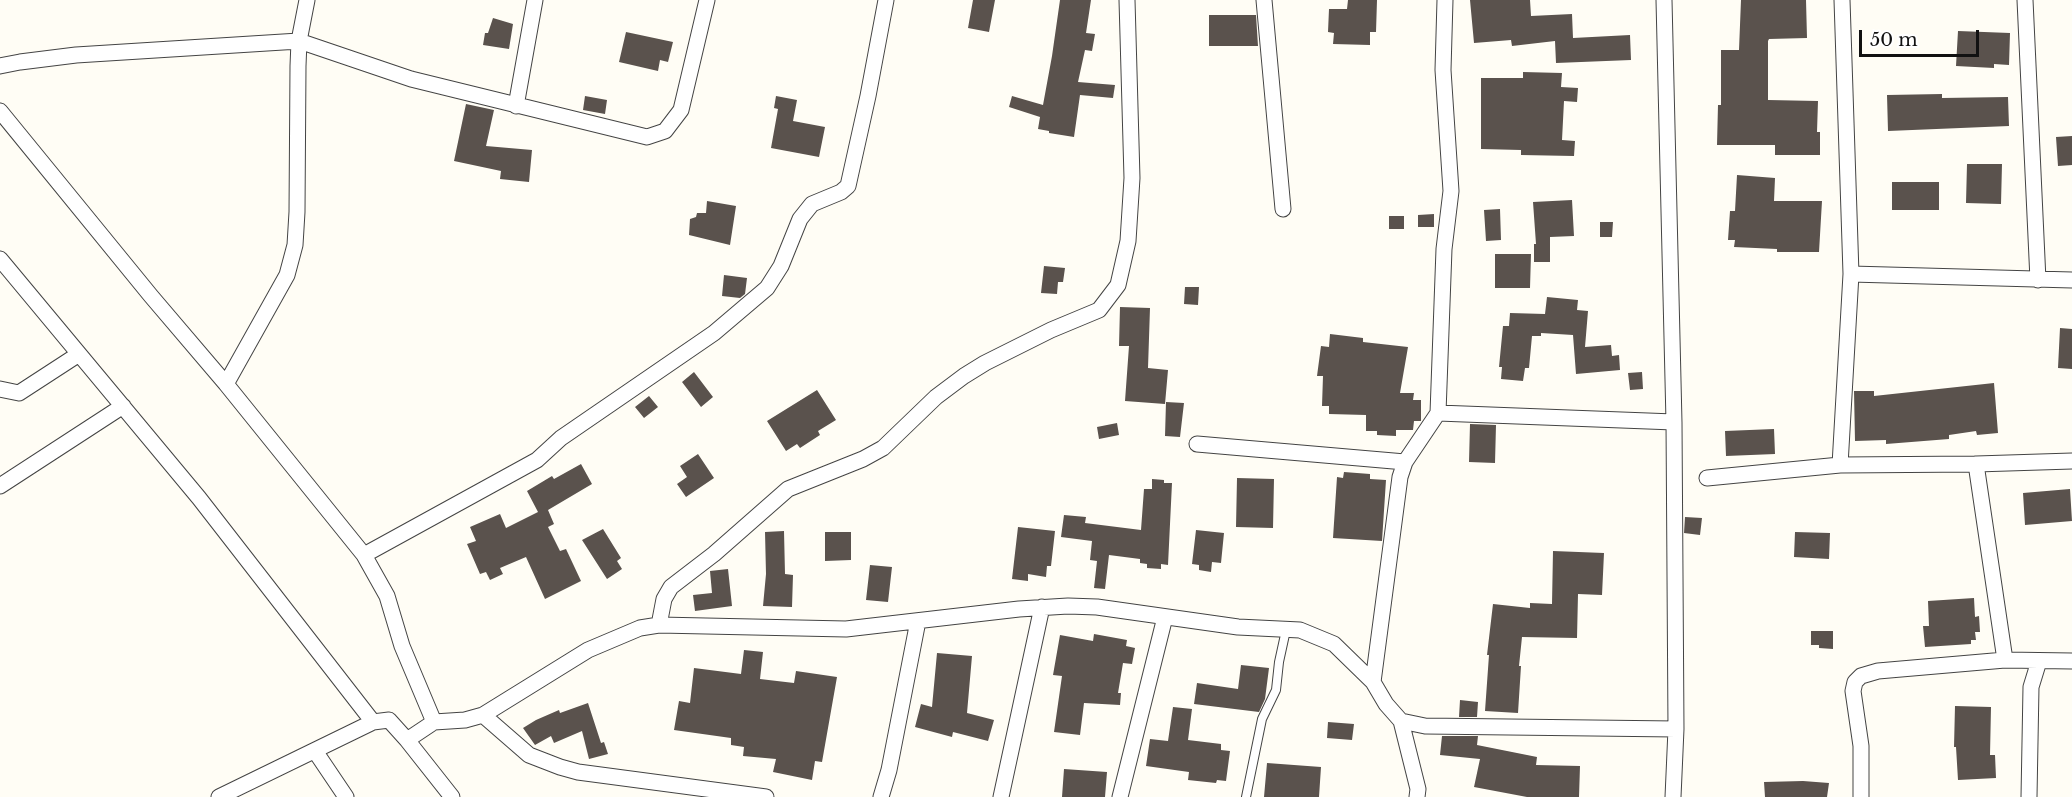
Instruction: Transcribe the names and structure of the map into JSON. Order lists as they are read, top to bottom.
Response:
{
  "scale_bar": "50 m"
}
